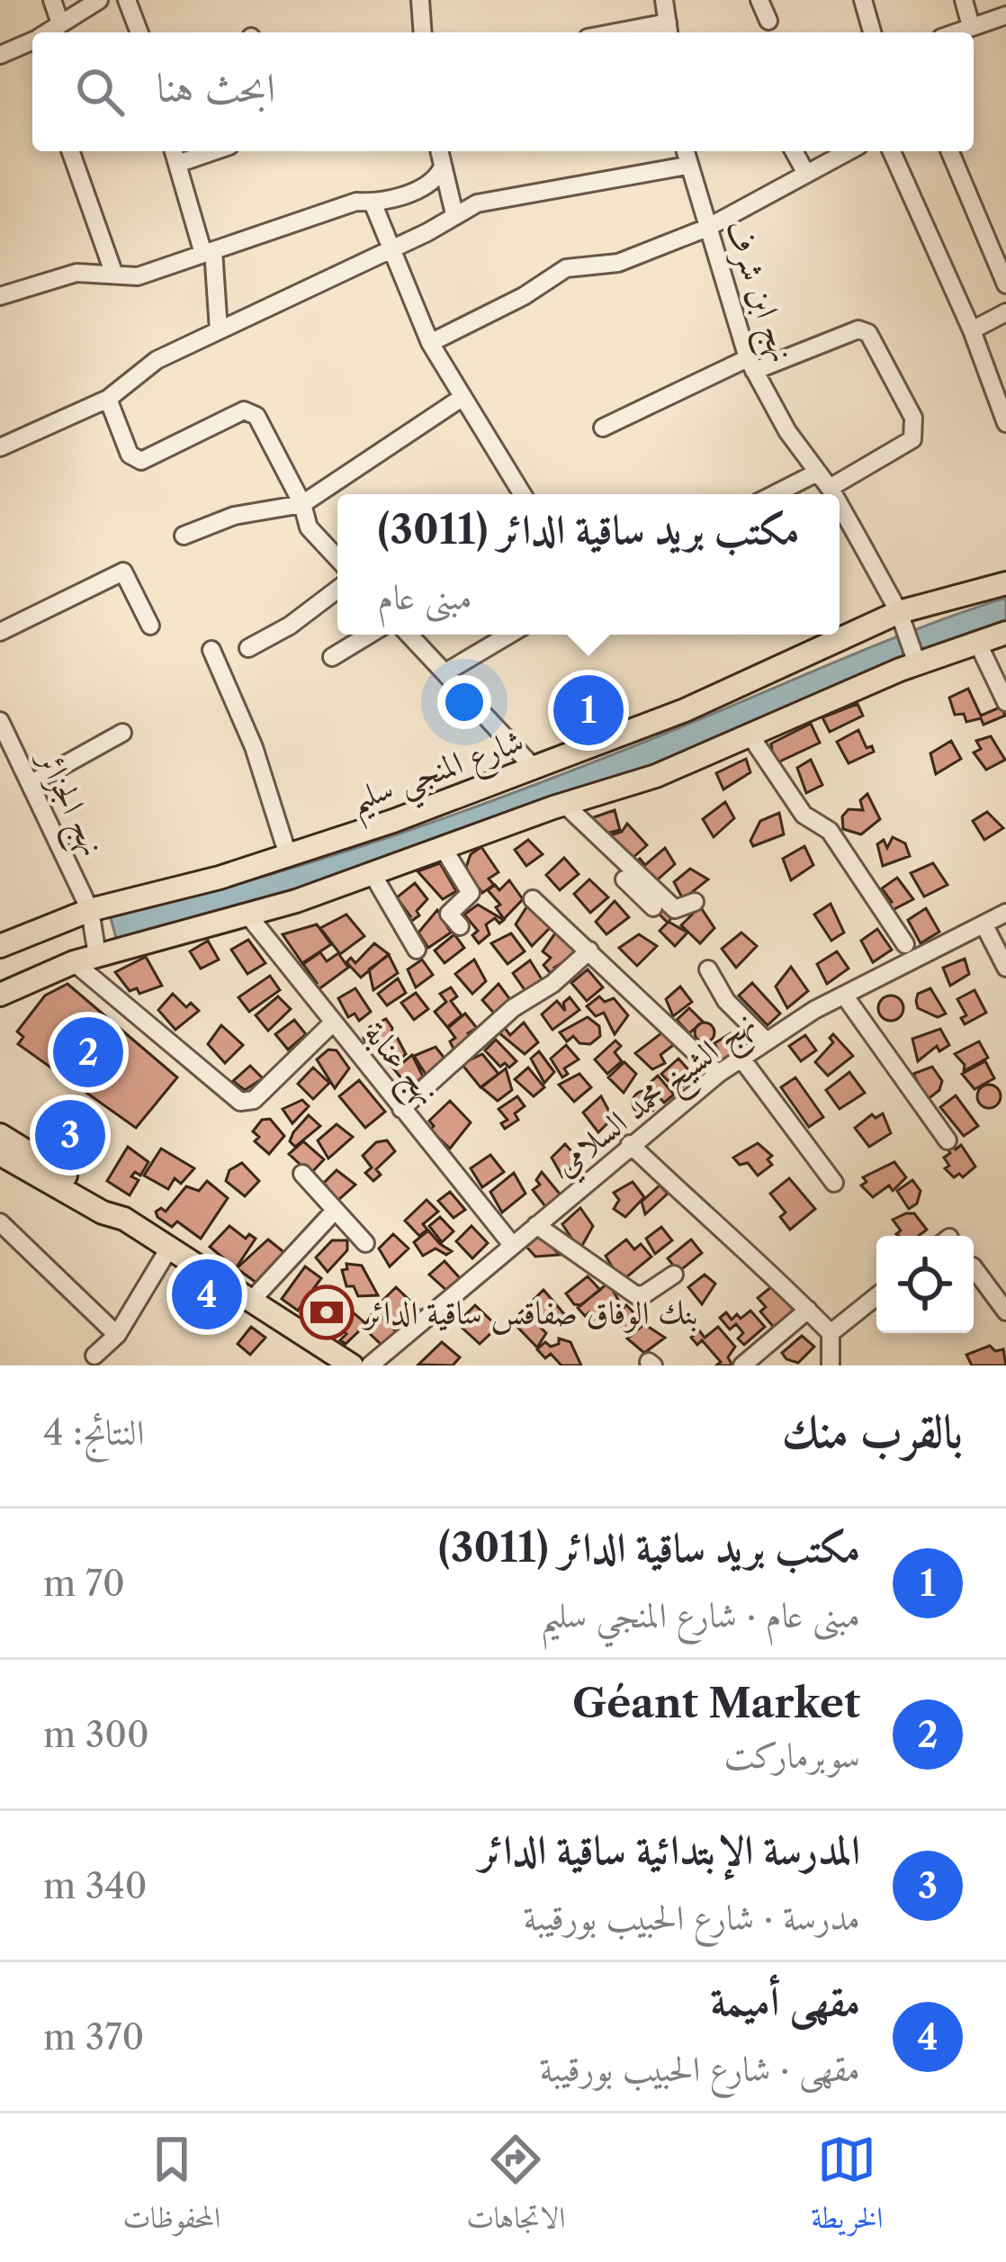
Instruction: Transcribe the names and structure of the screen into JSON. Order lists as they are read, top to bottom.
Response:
{
  "streets": {
    "main road": ["شارع المنجي سليم"],
    "street": [
      "نهج ابن شرف",
      "نهج الجزائر",
      "نهج عنابة",
      "نهج الشيخ محمد السلامي"
    ]
  },
  "crossings": [
    ["نهج ابن شرف", "شارع المنجي سليم"],
    ["شارع المنجي سليم", "نهج الجزائر"],
    ["نهج عنابة", "نهج الشيخ محمد السلامي"]
  ],
  "places": {
    "bank": ["بنك الوفاق صفاقس ساقية الدائر"]
  },
  "page": {
    "search": "ابحث هنا",
    "popup": ["مكتب بريد ساقية الدائر (3011)", "مبنى عام"],
    "pins": [
      "1",
      "2",
      "3",
      "4"
    ],
    "heading": ["بالقرب منك", "النتائج: 4"],
    "list": [
      {
        "mark": "1",
        "name": "مكتب بريد ساقية الدائر (3011)",
        "note": "مبنى عام · شارع المنجي سليم",
        "value": "70 m"
      },
      {
        "mark": "2",
        "name": "Géant Market",
        "note": "سوبرماركت",
        "value": "300 m"
      },
      {
        "mark": "3",
        "name": "المدرسة الإبتدائية ساقية الدائر",
        "note": "مدرسة · شارع الحبيب بورقيبة",
        "value": "340 m"
      },
      {
        "mark": "4",
        "name": "مقهى أميمة",
        "note": "مقهى · شارع الحبيب بورقيبة",
        "value": "370 m"
      }
    ],
    "nav": ["الخريطة", "الاتجاهات", "المحفوظات"]
  }
}
